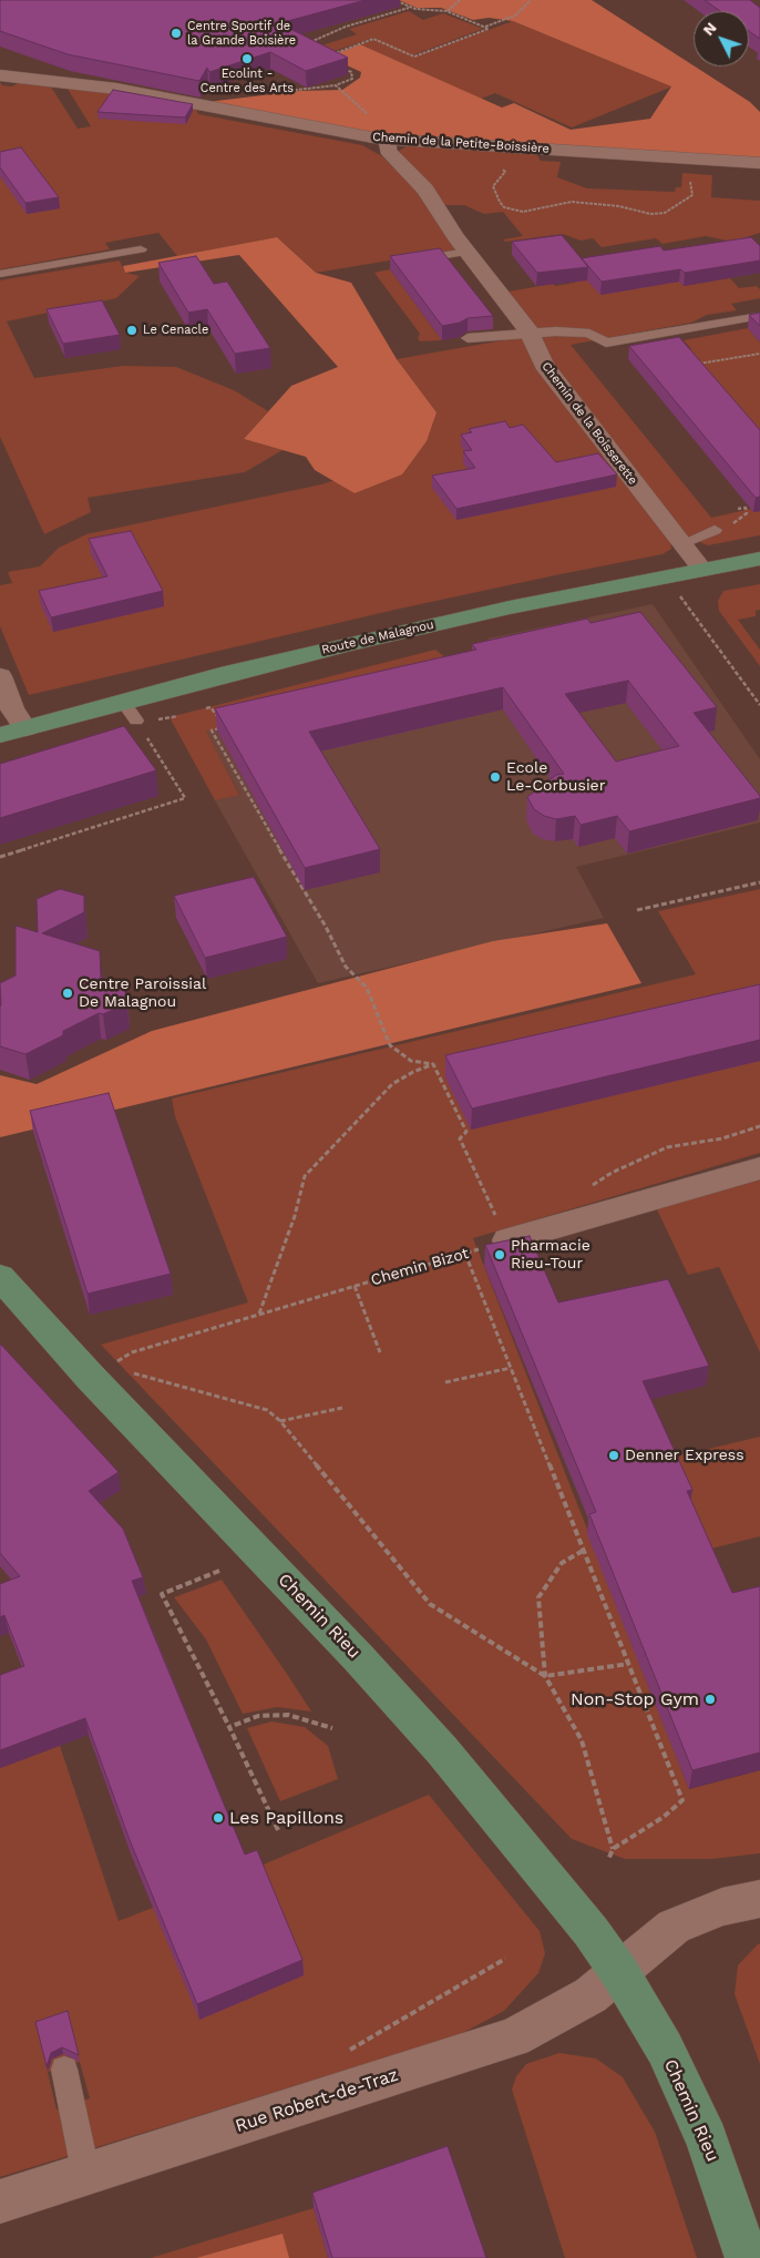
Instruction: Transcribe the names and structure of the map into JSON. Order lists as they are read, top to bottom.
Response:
{
  "streets": {
    "main road": ["Route de Malagnou", "Chemin Rieu"],
    "street": ["Chemin de la Petite-Boissière", "Chemin de la Boisserette", "Rue Robert-de-Traz"],
    "path": ["Chemin Bizot"]
  },
  "crossings": [
    ["Chemin de la Petite-Boissière", "Chemin de la Boisserette"],
    ["Chemin de la Boisserette", "Route de Malagnou"],
    ["Chemin Rieu", "Rue Robert-de-Traz"]
  ],
  "places": [
    "Centre Sportif de la Grande Boisière",
    "Ecolint - Centre des Arts",
    "Le Cenacle",
    "Ecole Le-Corbusier",
    "Centre Paroissial De Malagnou",
    "Pharmacie Rieu-Tour",
    "Denner Express",
    "Non-Stop Gym",
    "Les Papillons"
  ],
  "north": "top left"
}
